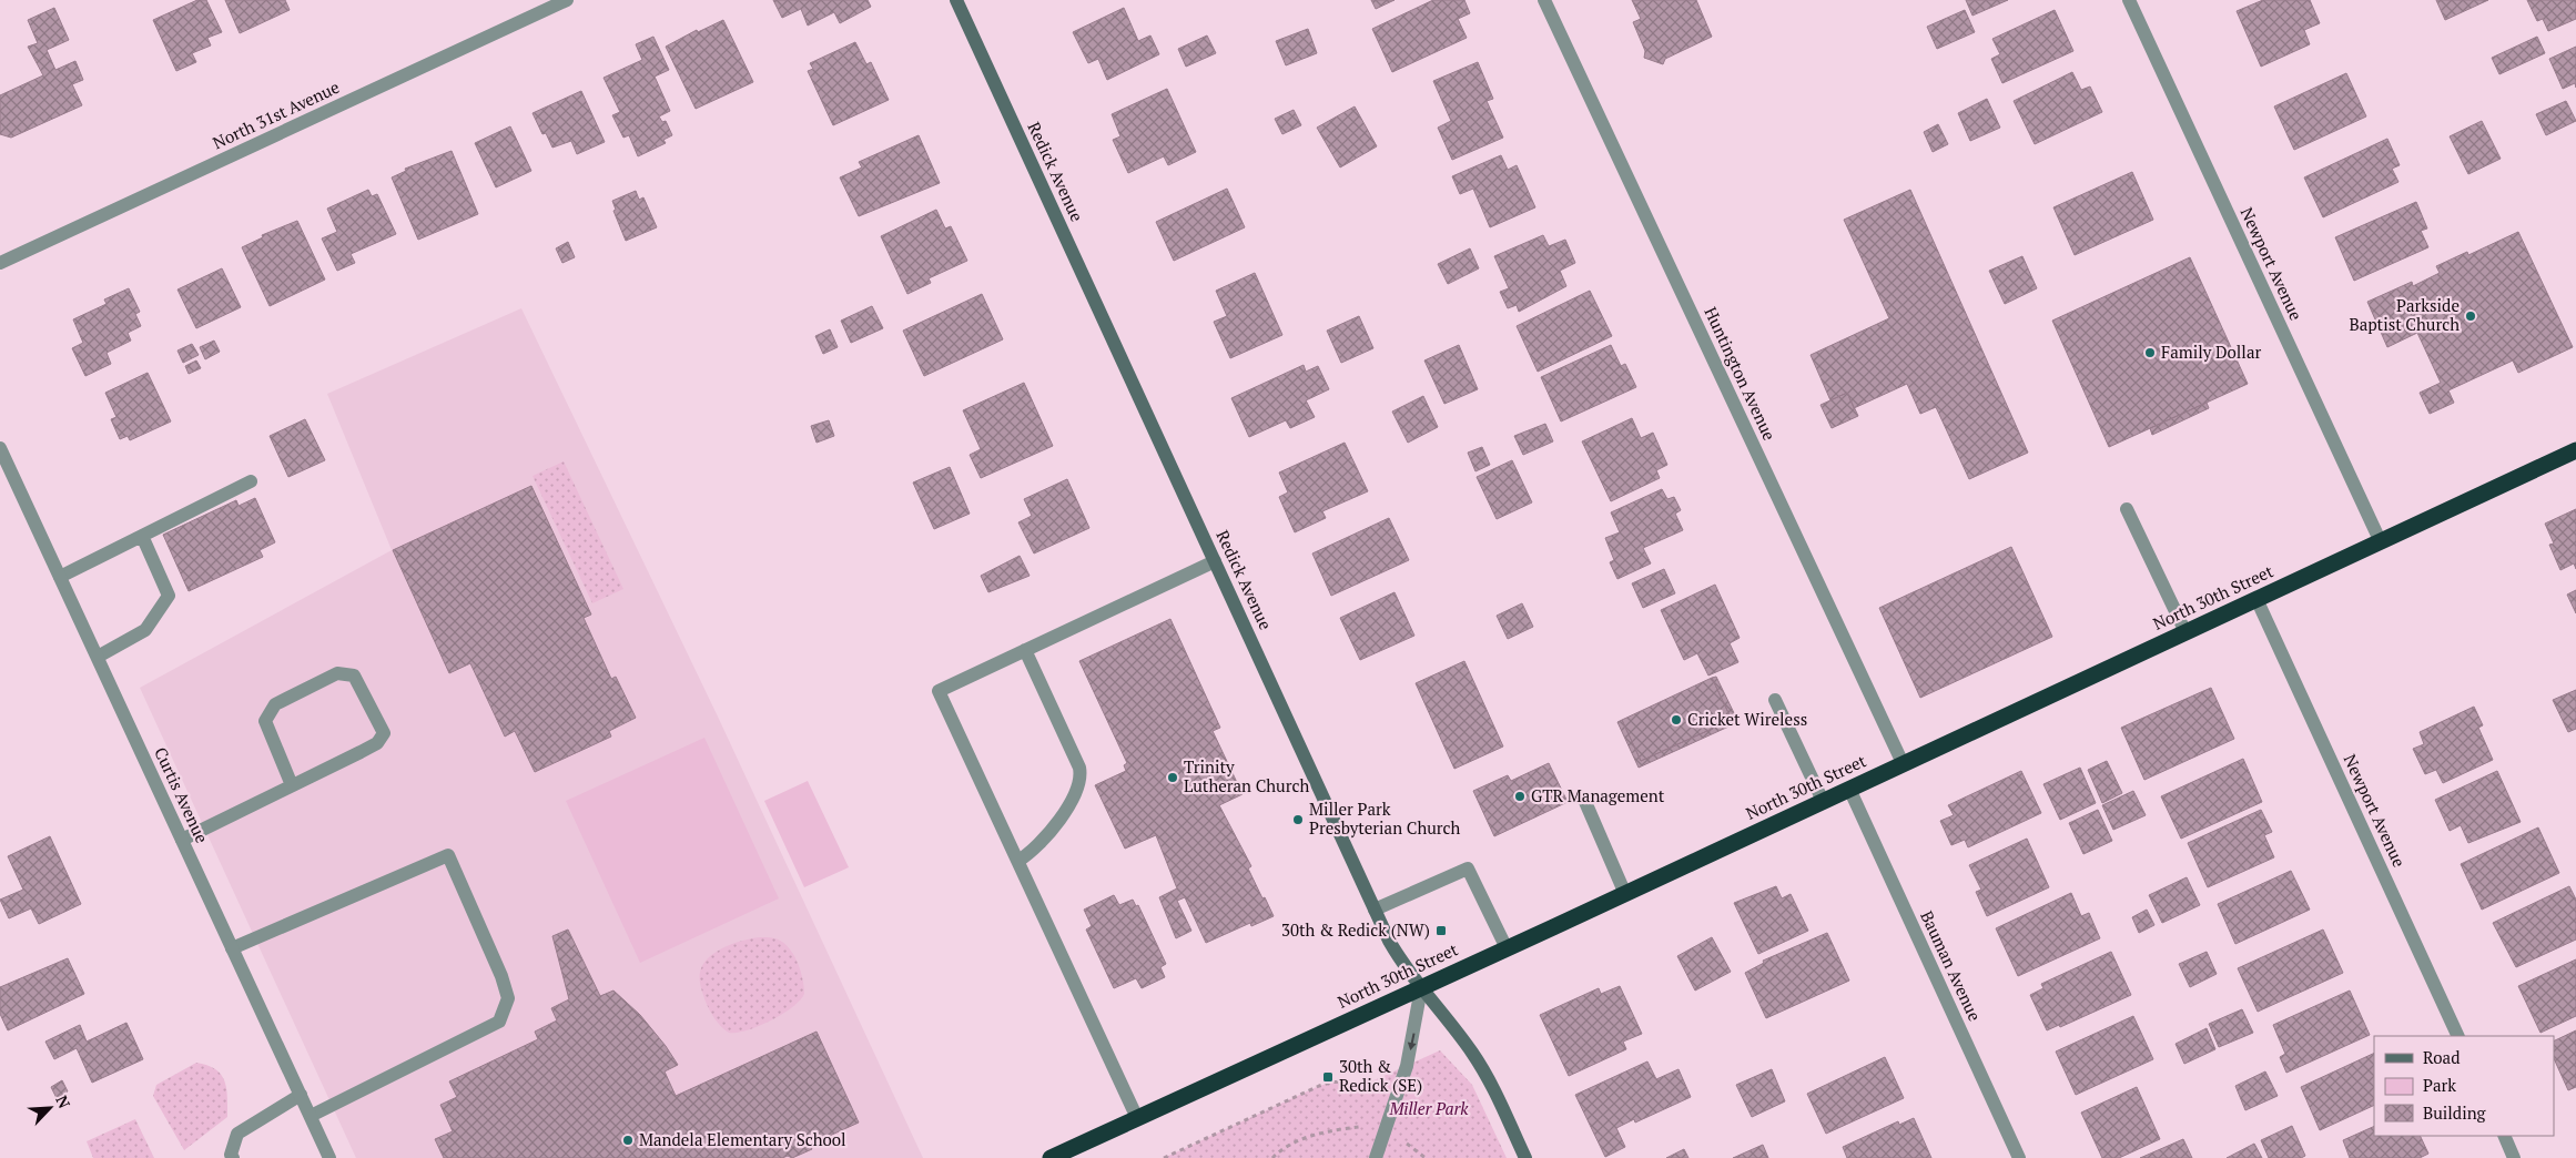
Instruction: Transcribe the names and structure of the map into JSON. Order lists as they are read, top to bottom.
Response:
{
  "streets": {
    "highway": ["North 30th Street"],
    "street": [
      "North 31st Avenue",
      "Redick Avenue",
      "Newport Avenue",
      "Huntington Avenue",
      "Curtis Avenue",
      "Bauman Avenue"
    ]
  },
  "crossings": [
    ["Redick Avenue", "North 30th Street"],
    ["Newport Avenue", "North 30th Street"],
    ["Huntington Avenue", "North 30th Street"],
    ["North 30th Street", "Bauman Avenue"]
  ],
  "parks": ["Miller Park"],
  "places": {
    "other": [
      "Parkside Baptist Church",
      "Family Dollar",
      "Cricket Wireless",
      "Trinity Lutheran Church",
      "GTR Management",
      "Miller Park Presbyterian Church",
      "Mandela Elementary School"
    ],
    "transit": ["30th & Redick (NW)", "30th & Redick (SE)"]
  },
  "legend": ["Road", "Park", "Building"],
  "north": "top right"
}
